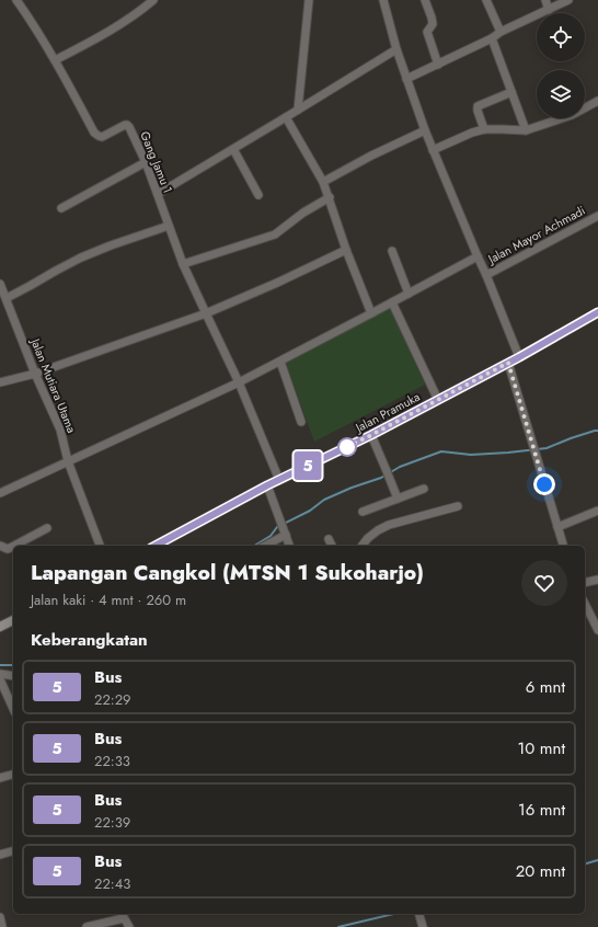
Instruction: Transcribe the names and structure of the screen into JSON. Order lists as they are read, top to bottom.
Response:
{
  "streets": {
    "main road": ["Jalan Pramuka"],
    "street": ["Gang Jamu 1", "Jalan Mayor Achmadi", "Jalan Mutiara Utama"]
  },
  "crossings": [
    ["Gang Jamu 1", "Jalan Pramuka"]
  ],
  "lines": ["bus line 5"],
  "page": {
    "on_map": "5",
    "heading": [
      ["Lapangan Cangkol (MTSN 1 Sukoharjo)", "Jalan kaki · 4 mnt · 260 m"],
      "Keberangkatan"
    ],
    "list": [
      {
        "mark": "5",
        "name": "Bus",
        "note": "22:29",
        "value": "6 mnt"
      },
      {
        "mark": "5",
        "name": "Bus",
        "note": "22:33",
        "value": "10 mnt"
      },
      {
        "mark": "5",
        "name": "Bus",
        "note": "22:39",
        "value": "16 mnt"
      },
      {
        "mark": "5",
        "name": "Bus",
        "note": "22:43",
        "value": "20 mnt"
      }
    ]
  }
}
